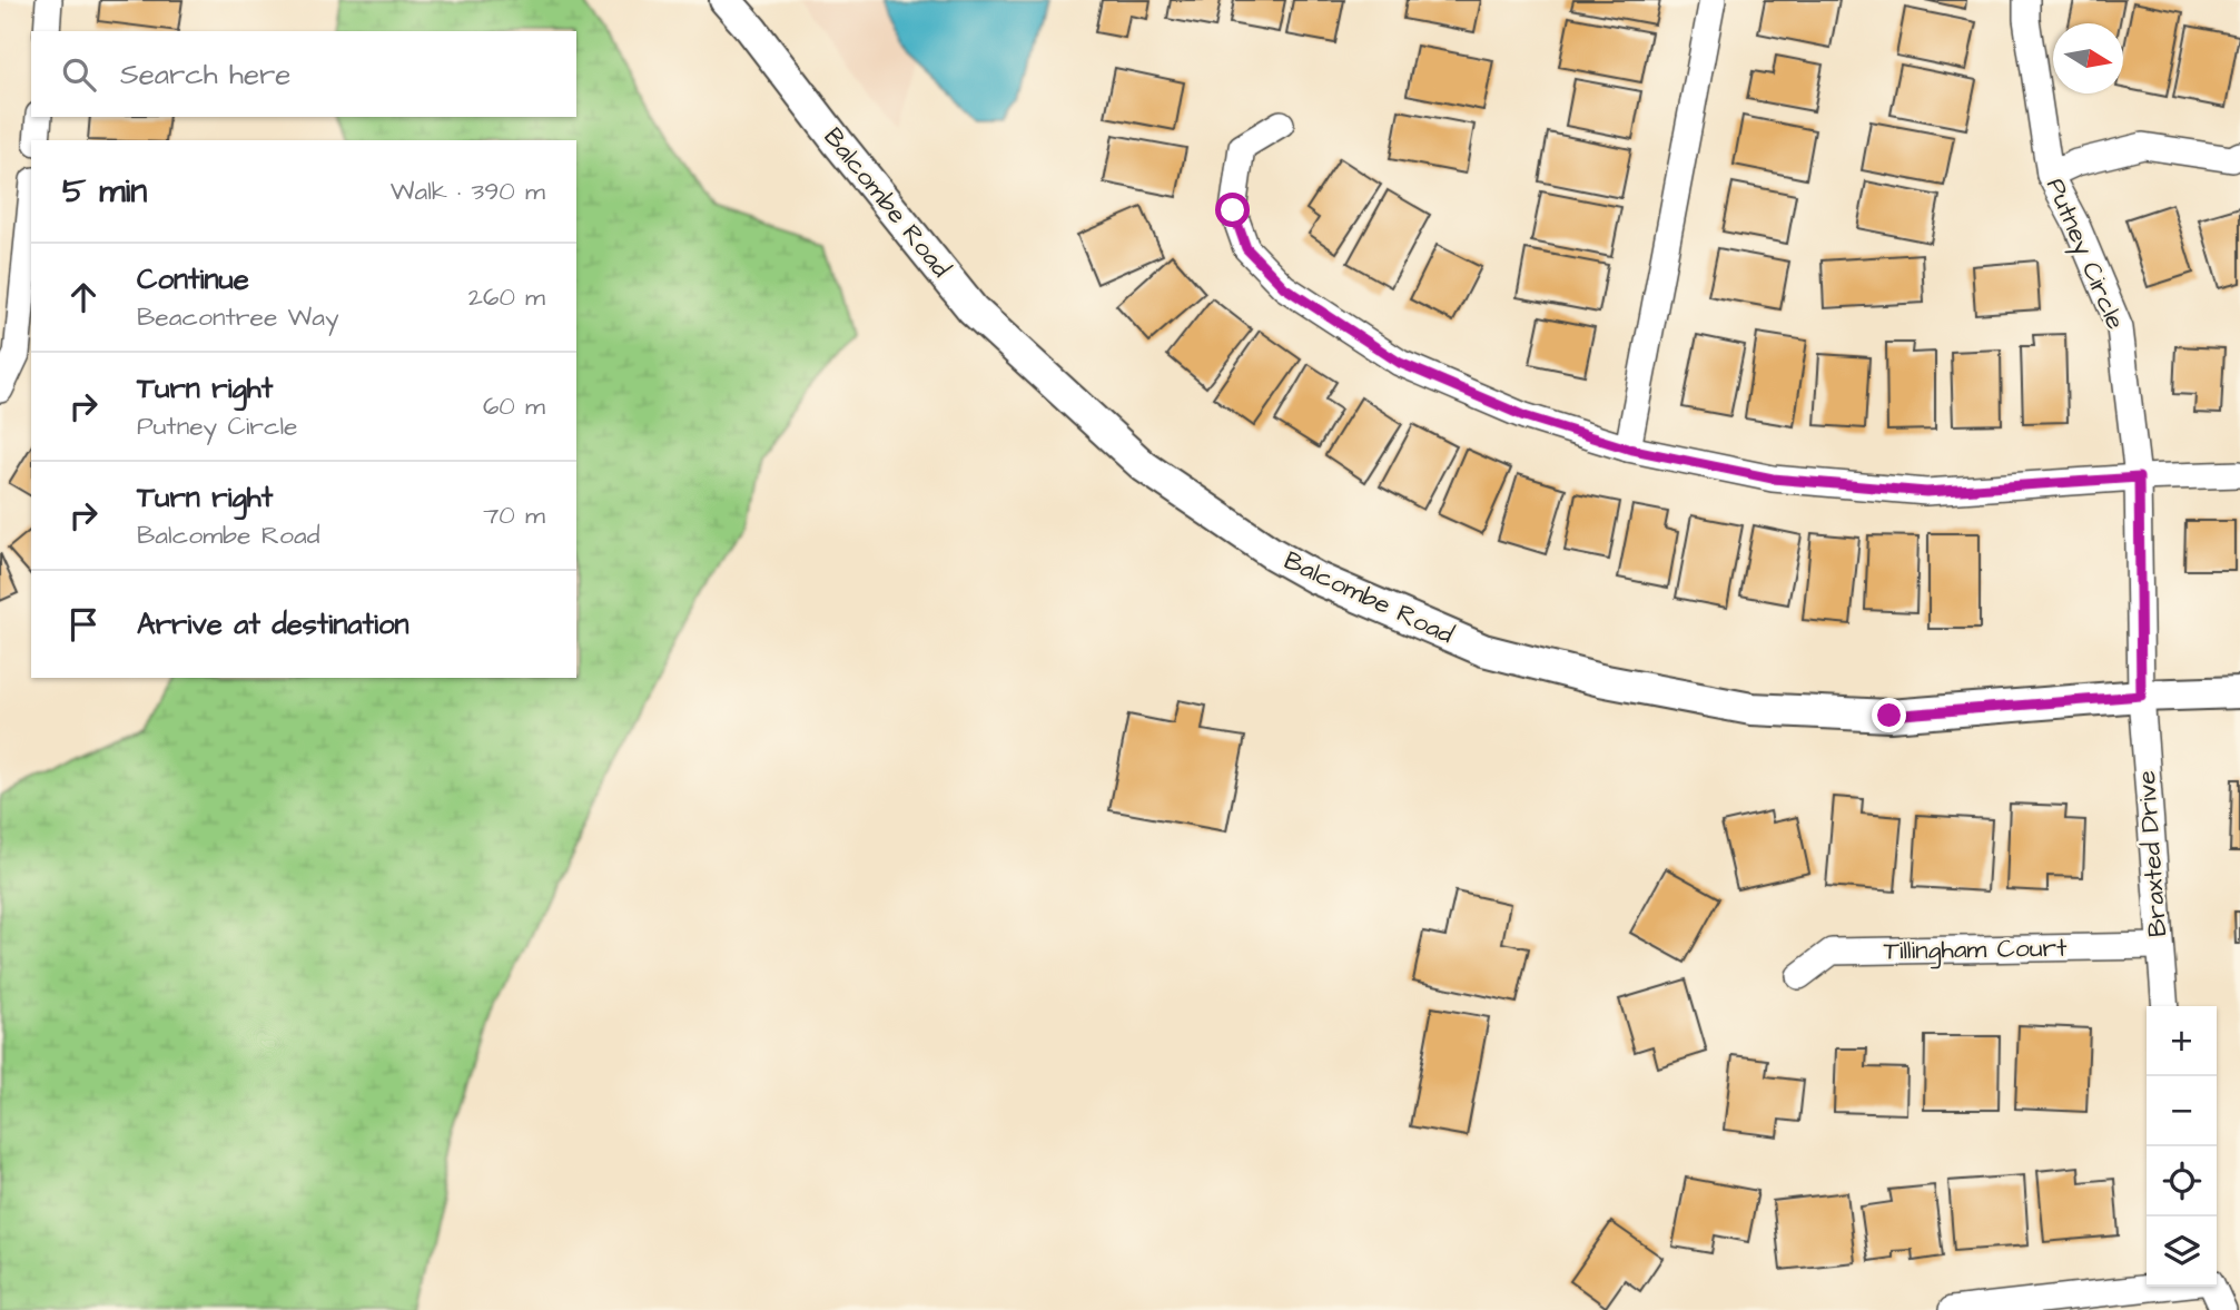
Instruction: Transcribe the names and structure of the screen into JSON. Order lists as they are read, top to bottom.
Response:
{
  "streets": {
    "street": [
      "Balcombe Road",
      "Putney Circle",
      "Braxted Drive",
      "Tillingham Court"
    ]
  },
  "crossings": [
    ["Balcombe Road", "Putney Circle"],
    ["Balcombe Road", "Braxted Drive"],
    ["Putney Circle", "Braxted Drive"],
    ["Braxted Drive", "Tillingham Court"]
  ],
  "north": "right",
  "page": {
    "search": "Search here",
    "heading": ["5 min", "Walk · 390 m"],
    "list": [
      ["Continue", "Beacontree Way", "260 m"],
      ["Turn right", "Putney Circle", "60 m"],
      ["Turn right", "Balcombe Road", "70 m"],
      "Arrive at destination"
    ],
    "map_buttons": ["+", "−"]
  }
}
